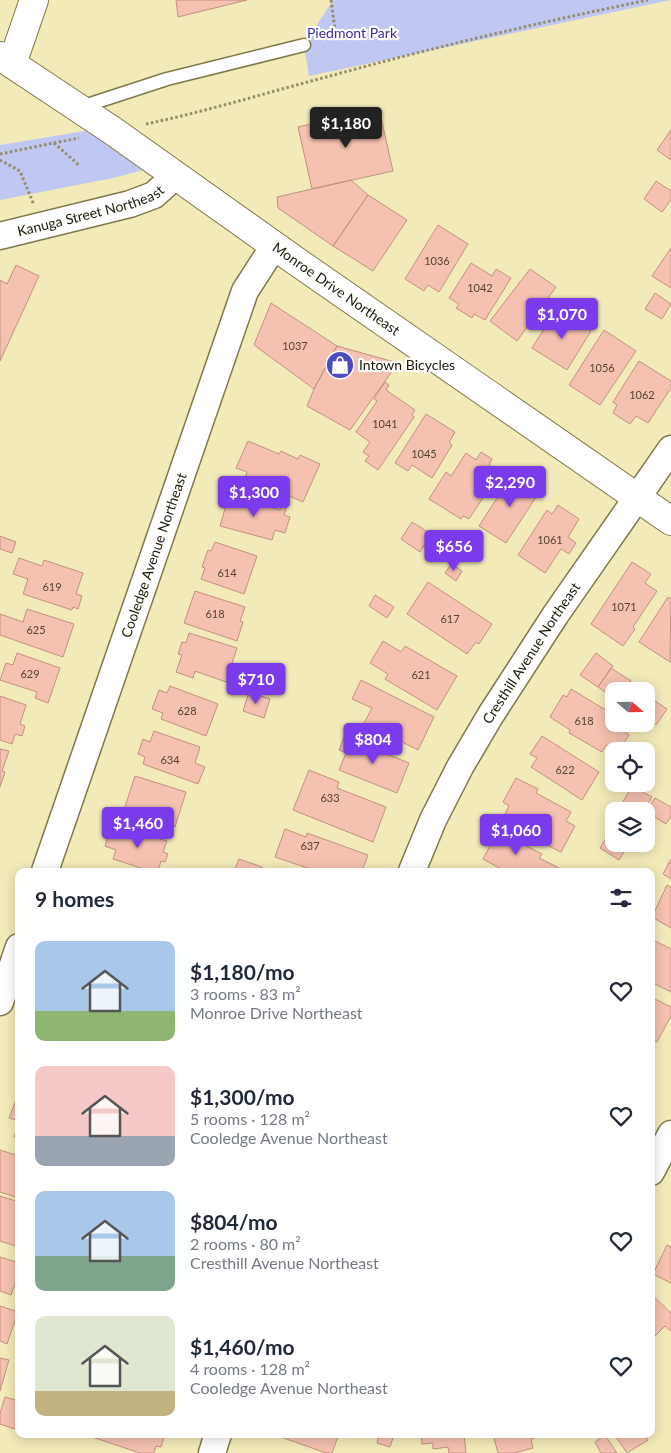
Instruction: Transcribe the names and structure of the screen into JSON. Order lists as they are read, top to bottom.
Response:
{
  "streets": {
    "main road": ["Monroe Drive Northeast"],
    "street": ["Kanuga Street Northeast", "Cooledge Avenue Northeast", "Cresthill Avenue Northeast"]
  },
  "crossings": [
    ["Kanuga Street Northeast", "Monroe Drive Northeast"],
    ["Monroe Drive Northeast", "Cooledge Avenue Northeast"],
    ["Monroe Drive Northeast", "Cresthill Avenue Northeast"]
  ],
  "parks": ["Piedmont Park"],
  "places": {
    "shop": ["Intown Bicycles"]
  },
  "house_numbers": [
    "1036",
    "1042",
    "1037",
    "1056",
    "1062",
    "1041",
    "1045",
    "1061",
    "614",
    "619",
    "1071",
    "618",
    "617",
    "625",
    "629",
    "621",
    "628",
    "618",
    "634",
    "622",
    "633",
    "637"
  ],
  "north": "right",
  "page": {
    "price": [
      "$1,180",
      "$1,070",
      "$2,290",
      "$1,300",
      "$656",
      "$710",
      "$804",
      "$1,460",
      "$1,060"
    ],
    "heading": "9 homes",
    "list": [
      {
        "name": "$1,180/mo",
        "note": "3 rooms · 83 m² · Monroe Drive Northeast"
      },
      {
        "name": "$1,300/mo",
        "note": "5 rooms · 128 m² · Cooledge Avenue Northeast"
      },
      {
        "name": "$804/mo",
        "note": "2 rooms · 80 m² · Cresthill Avenue Northeast"
      },
      {
        "name": "$1,460/mo",
        "note": "4 rooms · 128 m² · Cooledge Avenue Northeast"
      }
    ]
  }
}
